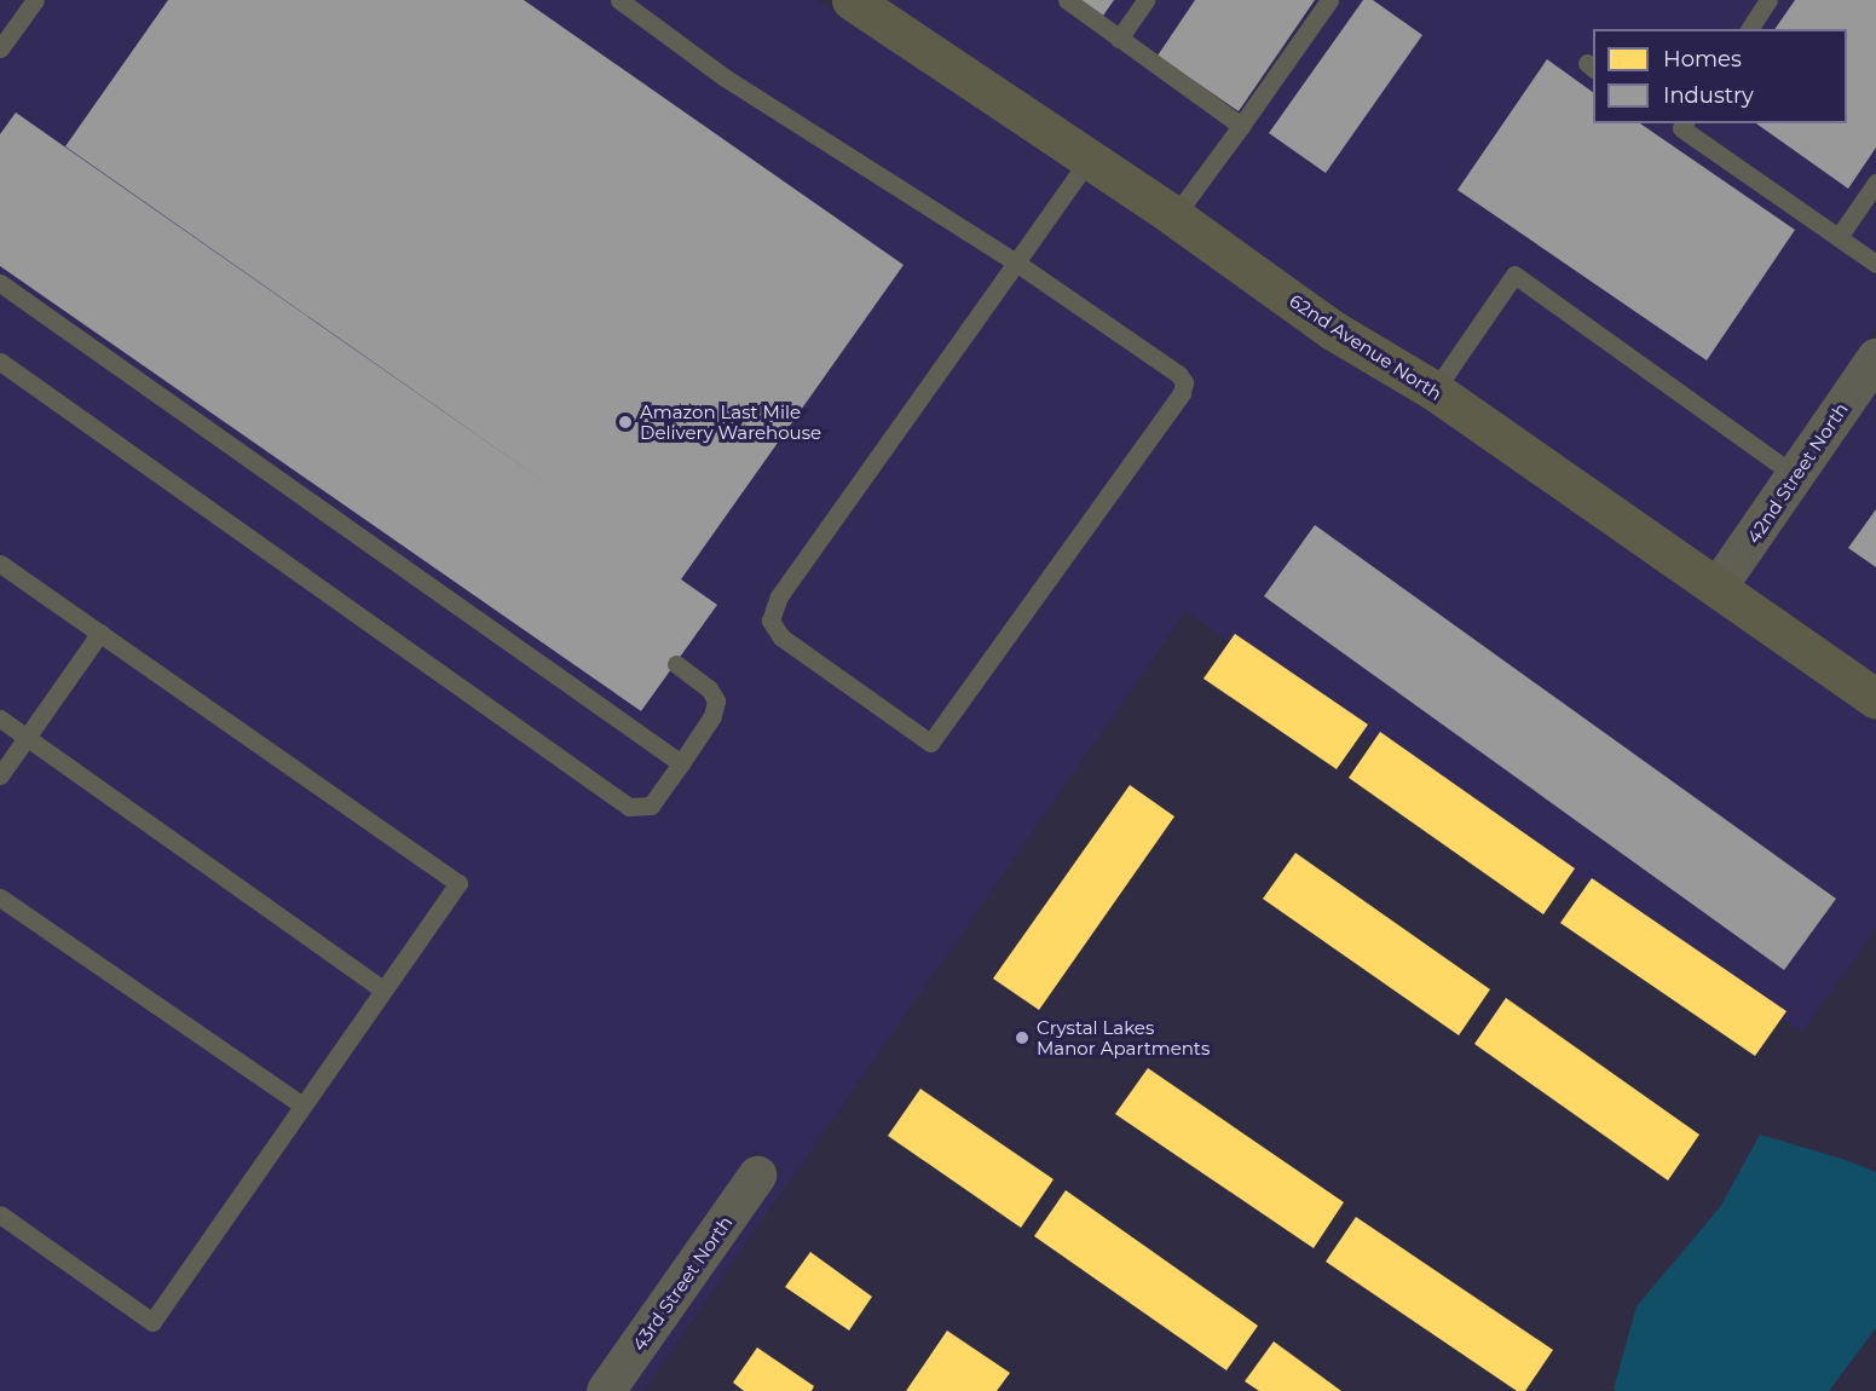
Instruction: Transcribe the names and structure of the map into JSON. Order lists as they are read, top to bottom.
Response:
{
  "streets": {
    "street": ["62nd Avenue North", "42nd Street North", "43rd Street North"]
  },
  "crossings": [
    ["62nd Avenue North", "42nd Street North"]
  ],
  "places": ["Amazon Last Mile Delivery Warehouse", "Crystal Lakes Manor Apartments"],
  "legend": ["Homes", "Industry"]
}
